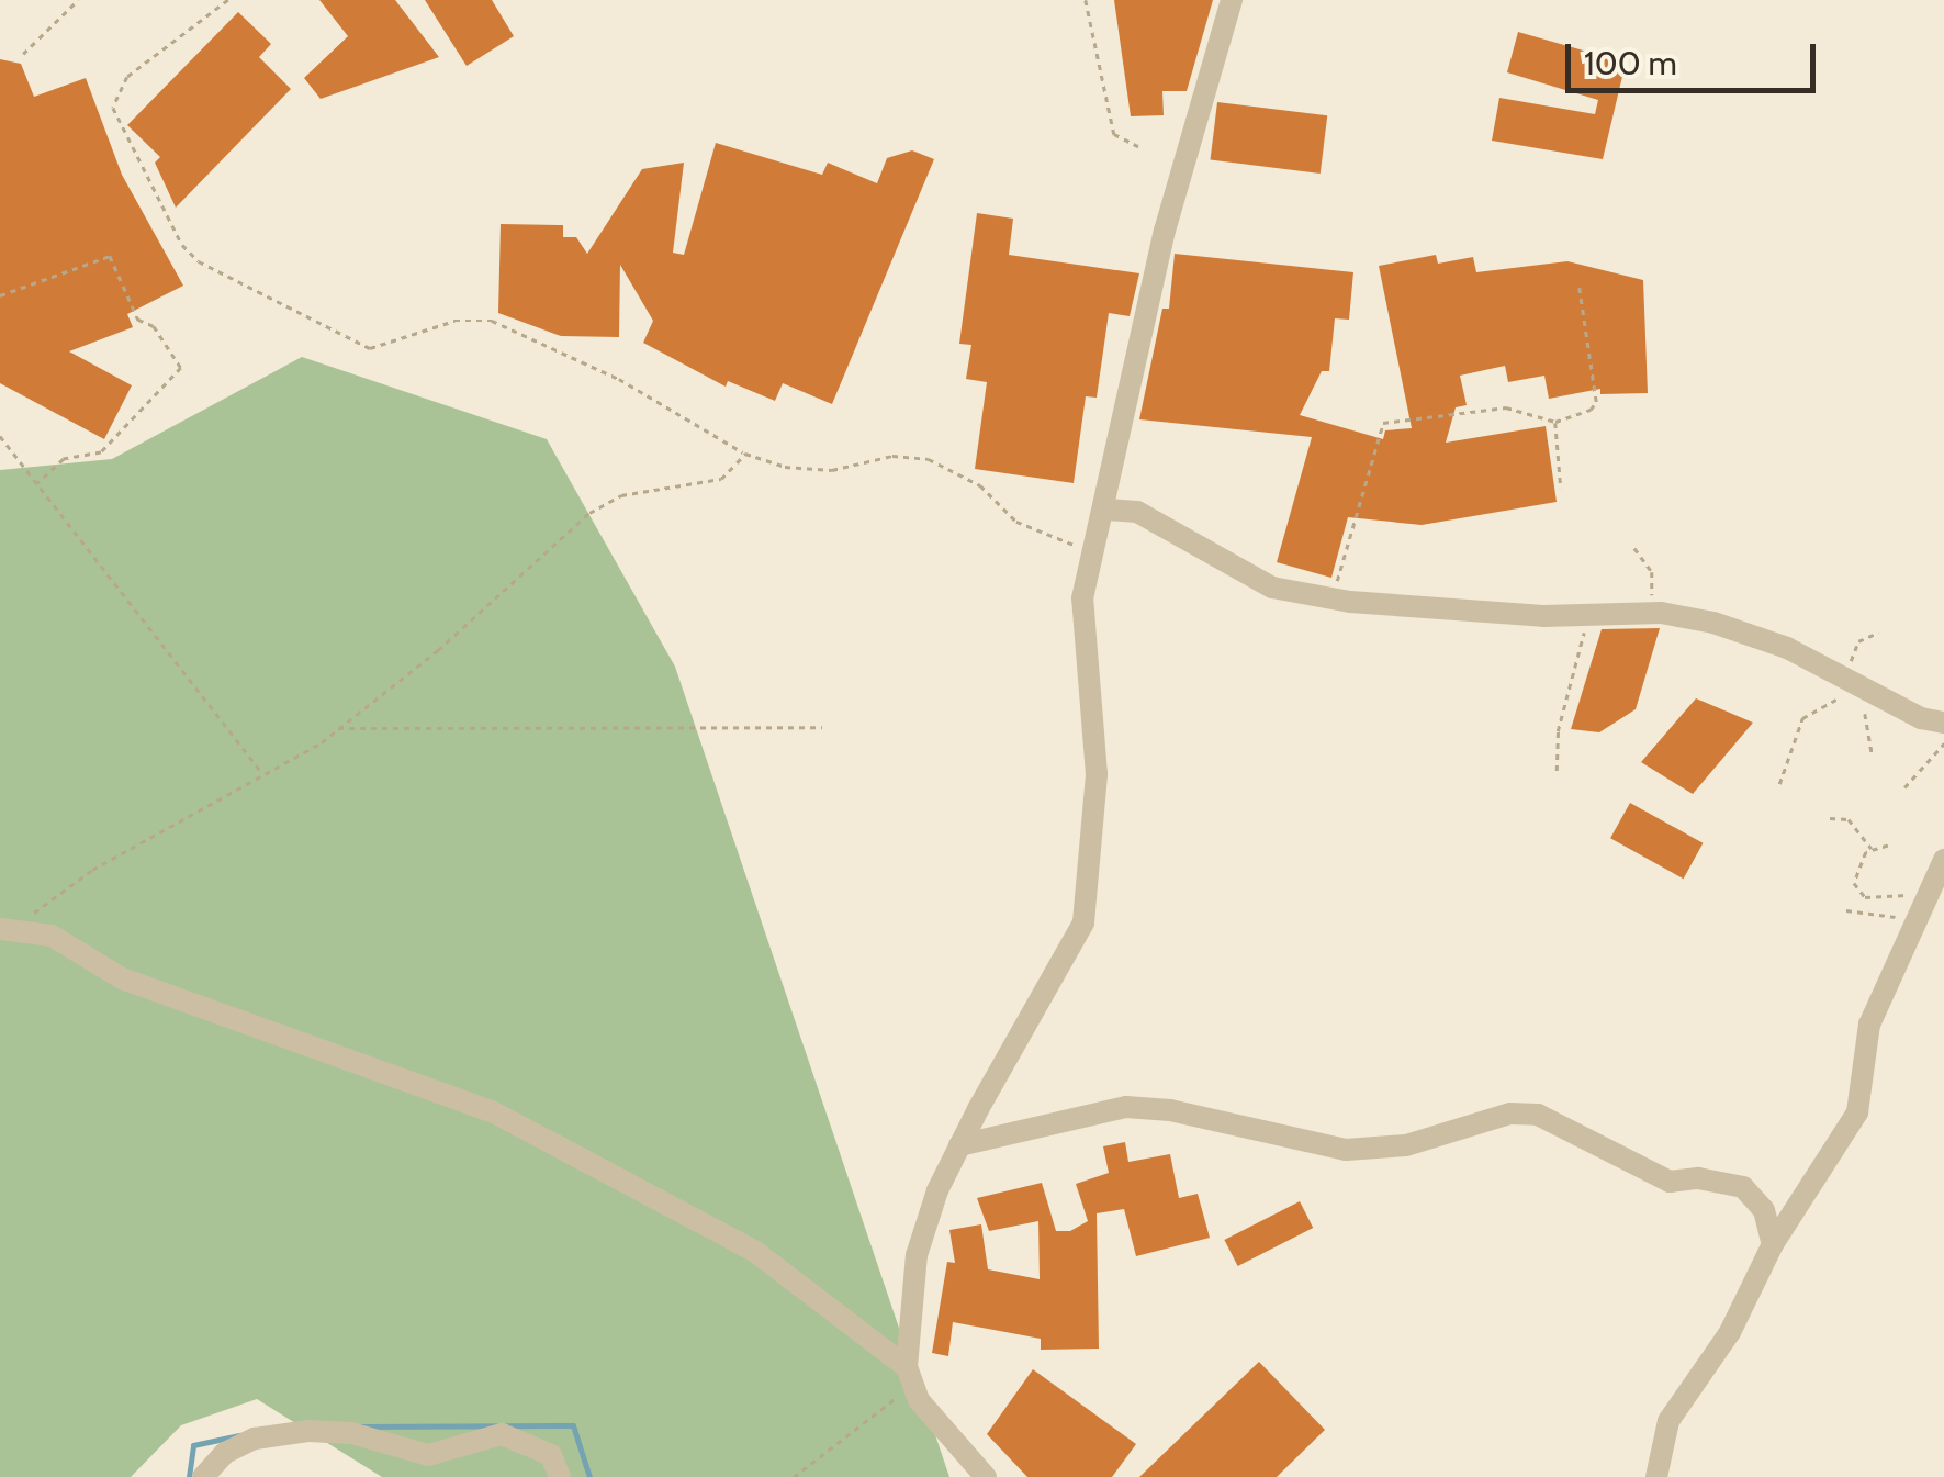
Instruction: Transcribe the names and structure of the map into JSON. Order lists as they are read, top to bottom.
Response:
{
  "scale_bar": "100 m"
}
